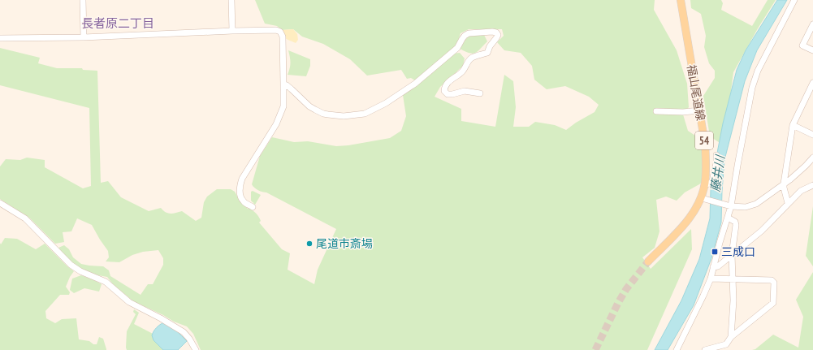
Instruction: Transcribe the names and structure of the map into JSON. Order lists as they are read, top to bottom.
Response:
{
  "streets": {
    "main road": ["福山尾道線", "54"]
  },
  "districts": ["長者原二丁目"],
  "water": ["藤井川"],
  "places": {
    "other": ["尾道市斎場"],
    "transit": ["三成口"]
  }
}
